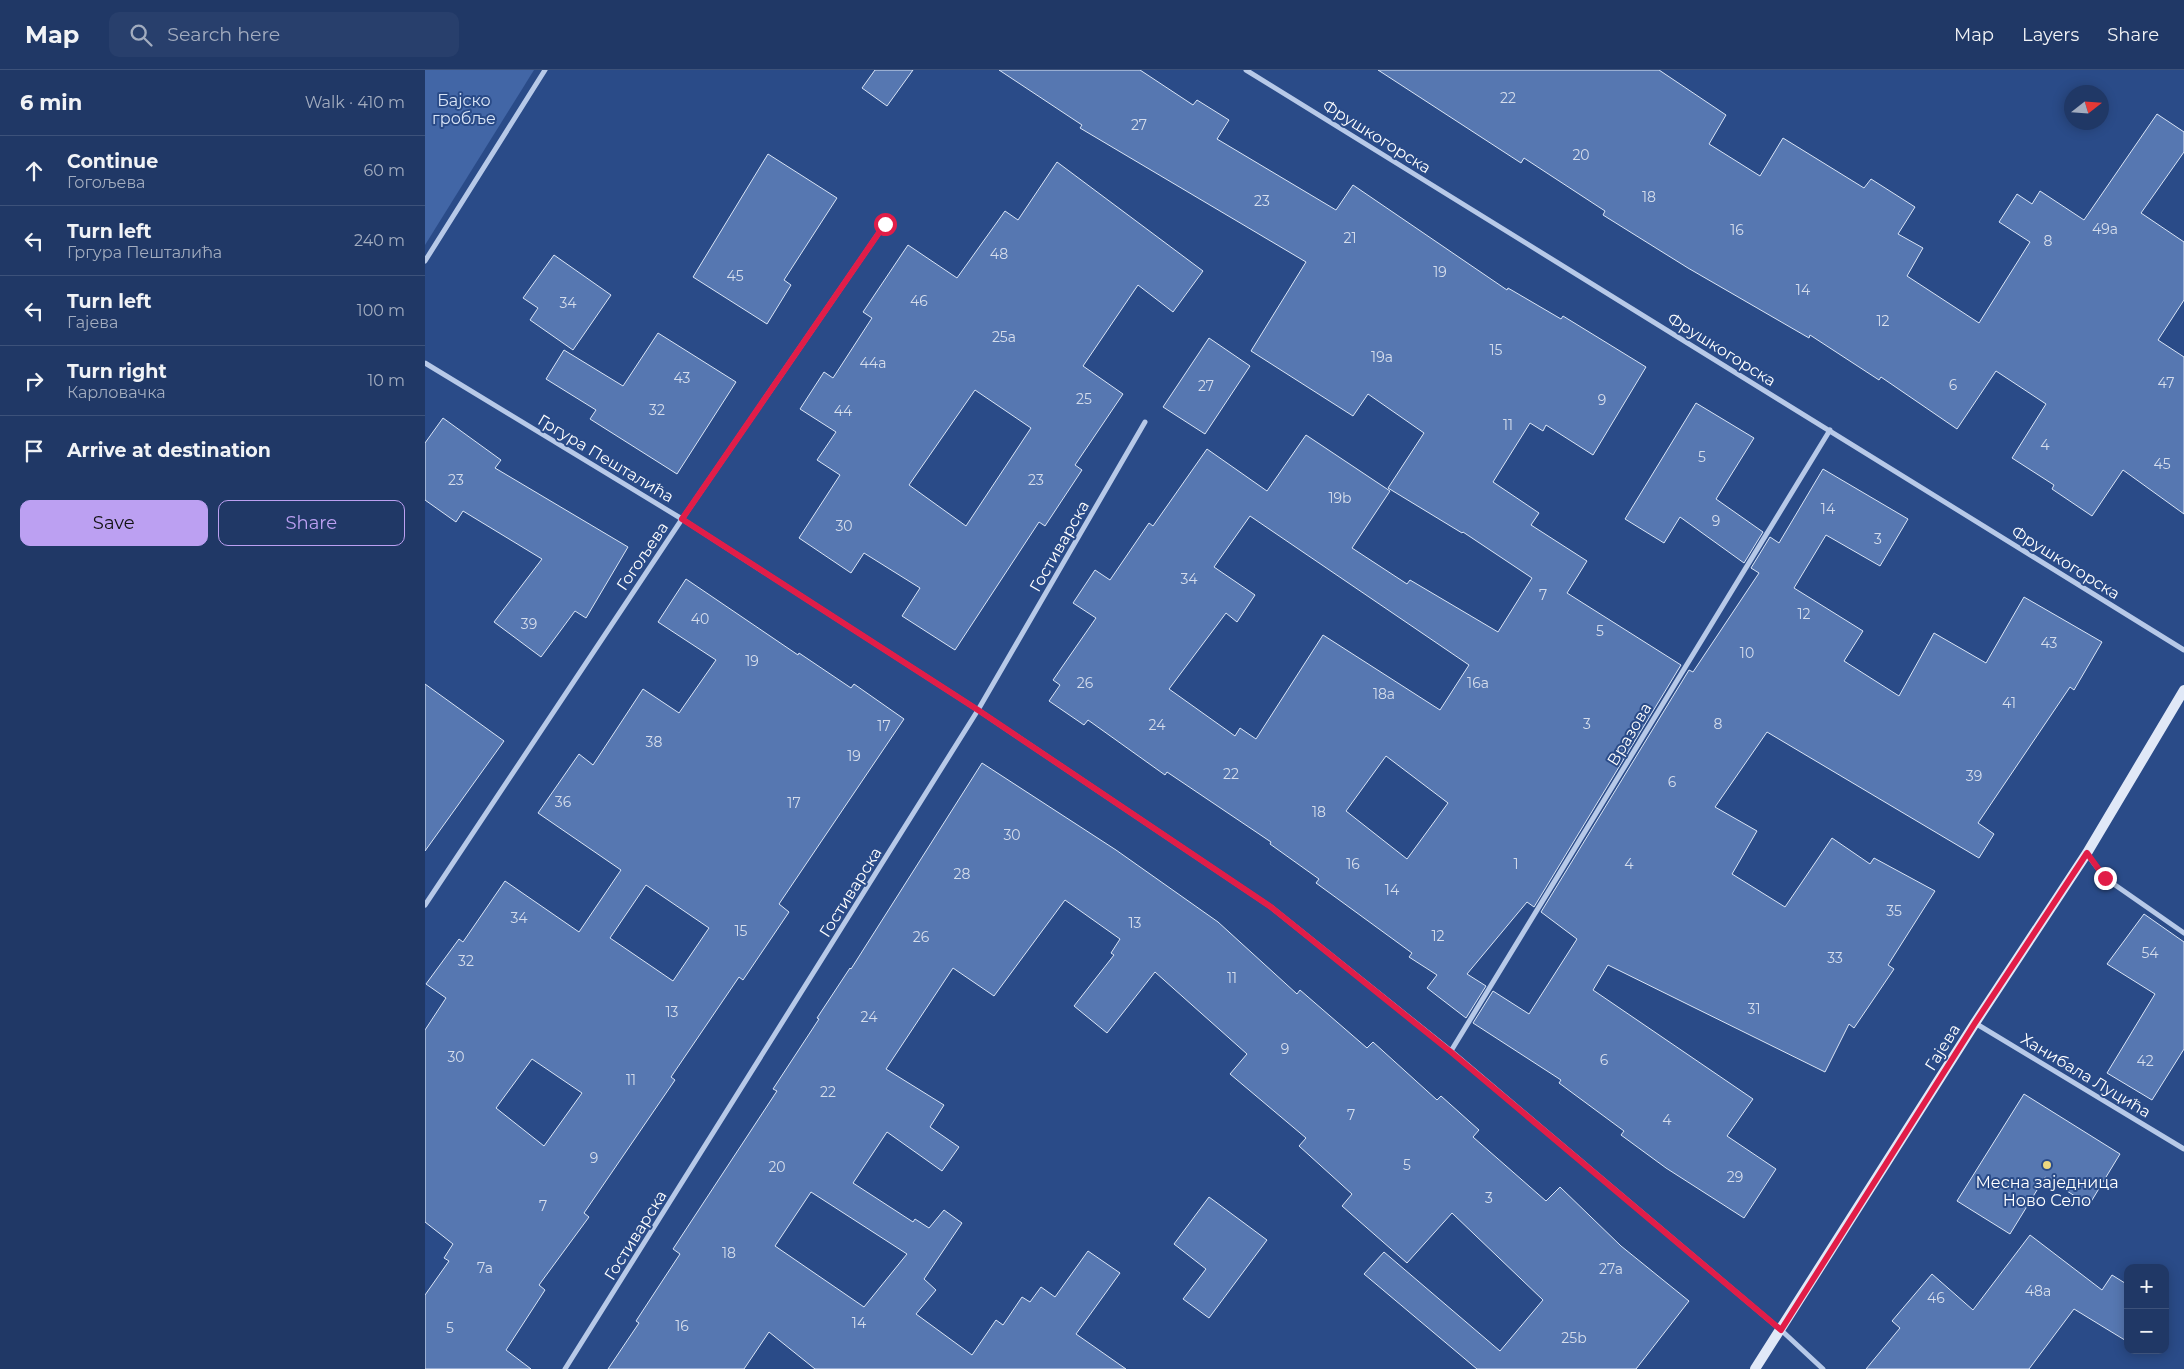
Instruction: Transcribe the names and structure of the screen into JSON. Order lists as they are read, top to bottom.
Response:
{
  "streets": {
    "street": [
      "Фрушкогорска",
      "Гргура Пешталића",
      "Гостиварска",
      "Гогољева",
      "Вразова",
      "Гајева",
      "Ханибала Луцића"
    ]
  },
  "crossings": [
    ["Фрушкогорска", "Вразова"],
    ["Гргура Пешталића", "Гостиварска"],
    ["Гргура Пешталића", "Гогољева"],
    ["Гргура Пешталића", "Вразова"],
    ["Гргура Пешталића", "Гајева"],
    ["Гајева", "Ханибала Луцића"]
  ],
  "parks": ["Бајско гробље"],
  "places": ["Месна заједница Ново Село"],
  "house_numbers": [
    "22",
    "27",
    "20",
    "18",
    "23",
    "49a",
    "16",
    "21",
    "8",
    "48",
    "19",
    "45",
    "14",
    "46",
    "34",
    "12",
    "25a",
    "15",
    "19a",
    "44a",
    "43",
    "47",
    "6",
    "27",
    "25",
    "9",
    "32",
    "44",
    "11",
    "4",
    "5",
    "45",
    "23",
    "23",
    "19b",
    "14",
    "9",
    "30",
    "3",
    "34",
    "7",
    "12",
    "40",
    "39",
    "5",
    "43",
    "10",
    "19",
    "26",
    "16a",
    "18a",
    "41",
    "3",
    "8",
    "24",
    "17",
    "38",
    "19",
    "22",
    "39",
    "6",
    "36",
    "17",
    "18",
    "30",
    "16",
    "1",
    "4",
    "28",
    "14",
    "35",
    "34",
    "13",
    "15",
    "12",
    "26",
    "54",
    "33",
    "32",
    "11",
    "31",
    "13",
    "24",
    "9",
    "30",
    "6",
    "42",
    "11",
    "22",
    "7",
    "4",
    "9",
    "5",
    "20",
    "29",
    "3",
    "7",
    "18",
    "7a",
    "27a",
    "48a",
    "46",
    "14",
    "16",
    "5",
    "25b"
  ],
  "north": "right",
  "page": {
    "header": "Map",
    "search": "Search here",
    "nav": ["Map", "Layers", "Share"],
    "heading": ["6 min", "Walk · 410 m"],
    "list": [
      ["Continue", "Гогољева", "60 m"],
      ["Turn left", "Гргура Пешталића", "240 m"],
      ["Turn left", "Гајева", "100 m"],
      ["Turn right", "Карловачка", "10 m"],
      "Arrive at destination"
    ],
    "buttons": ["Save", "Share"],
    "map_buttons": ["+", "−"]
  }
}
